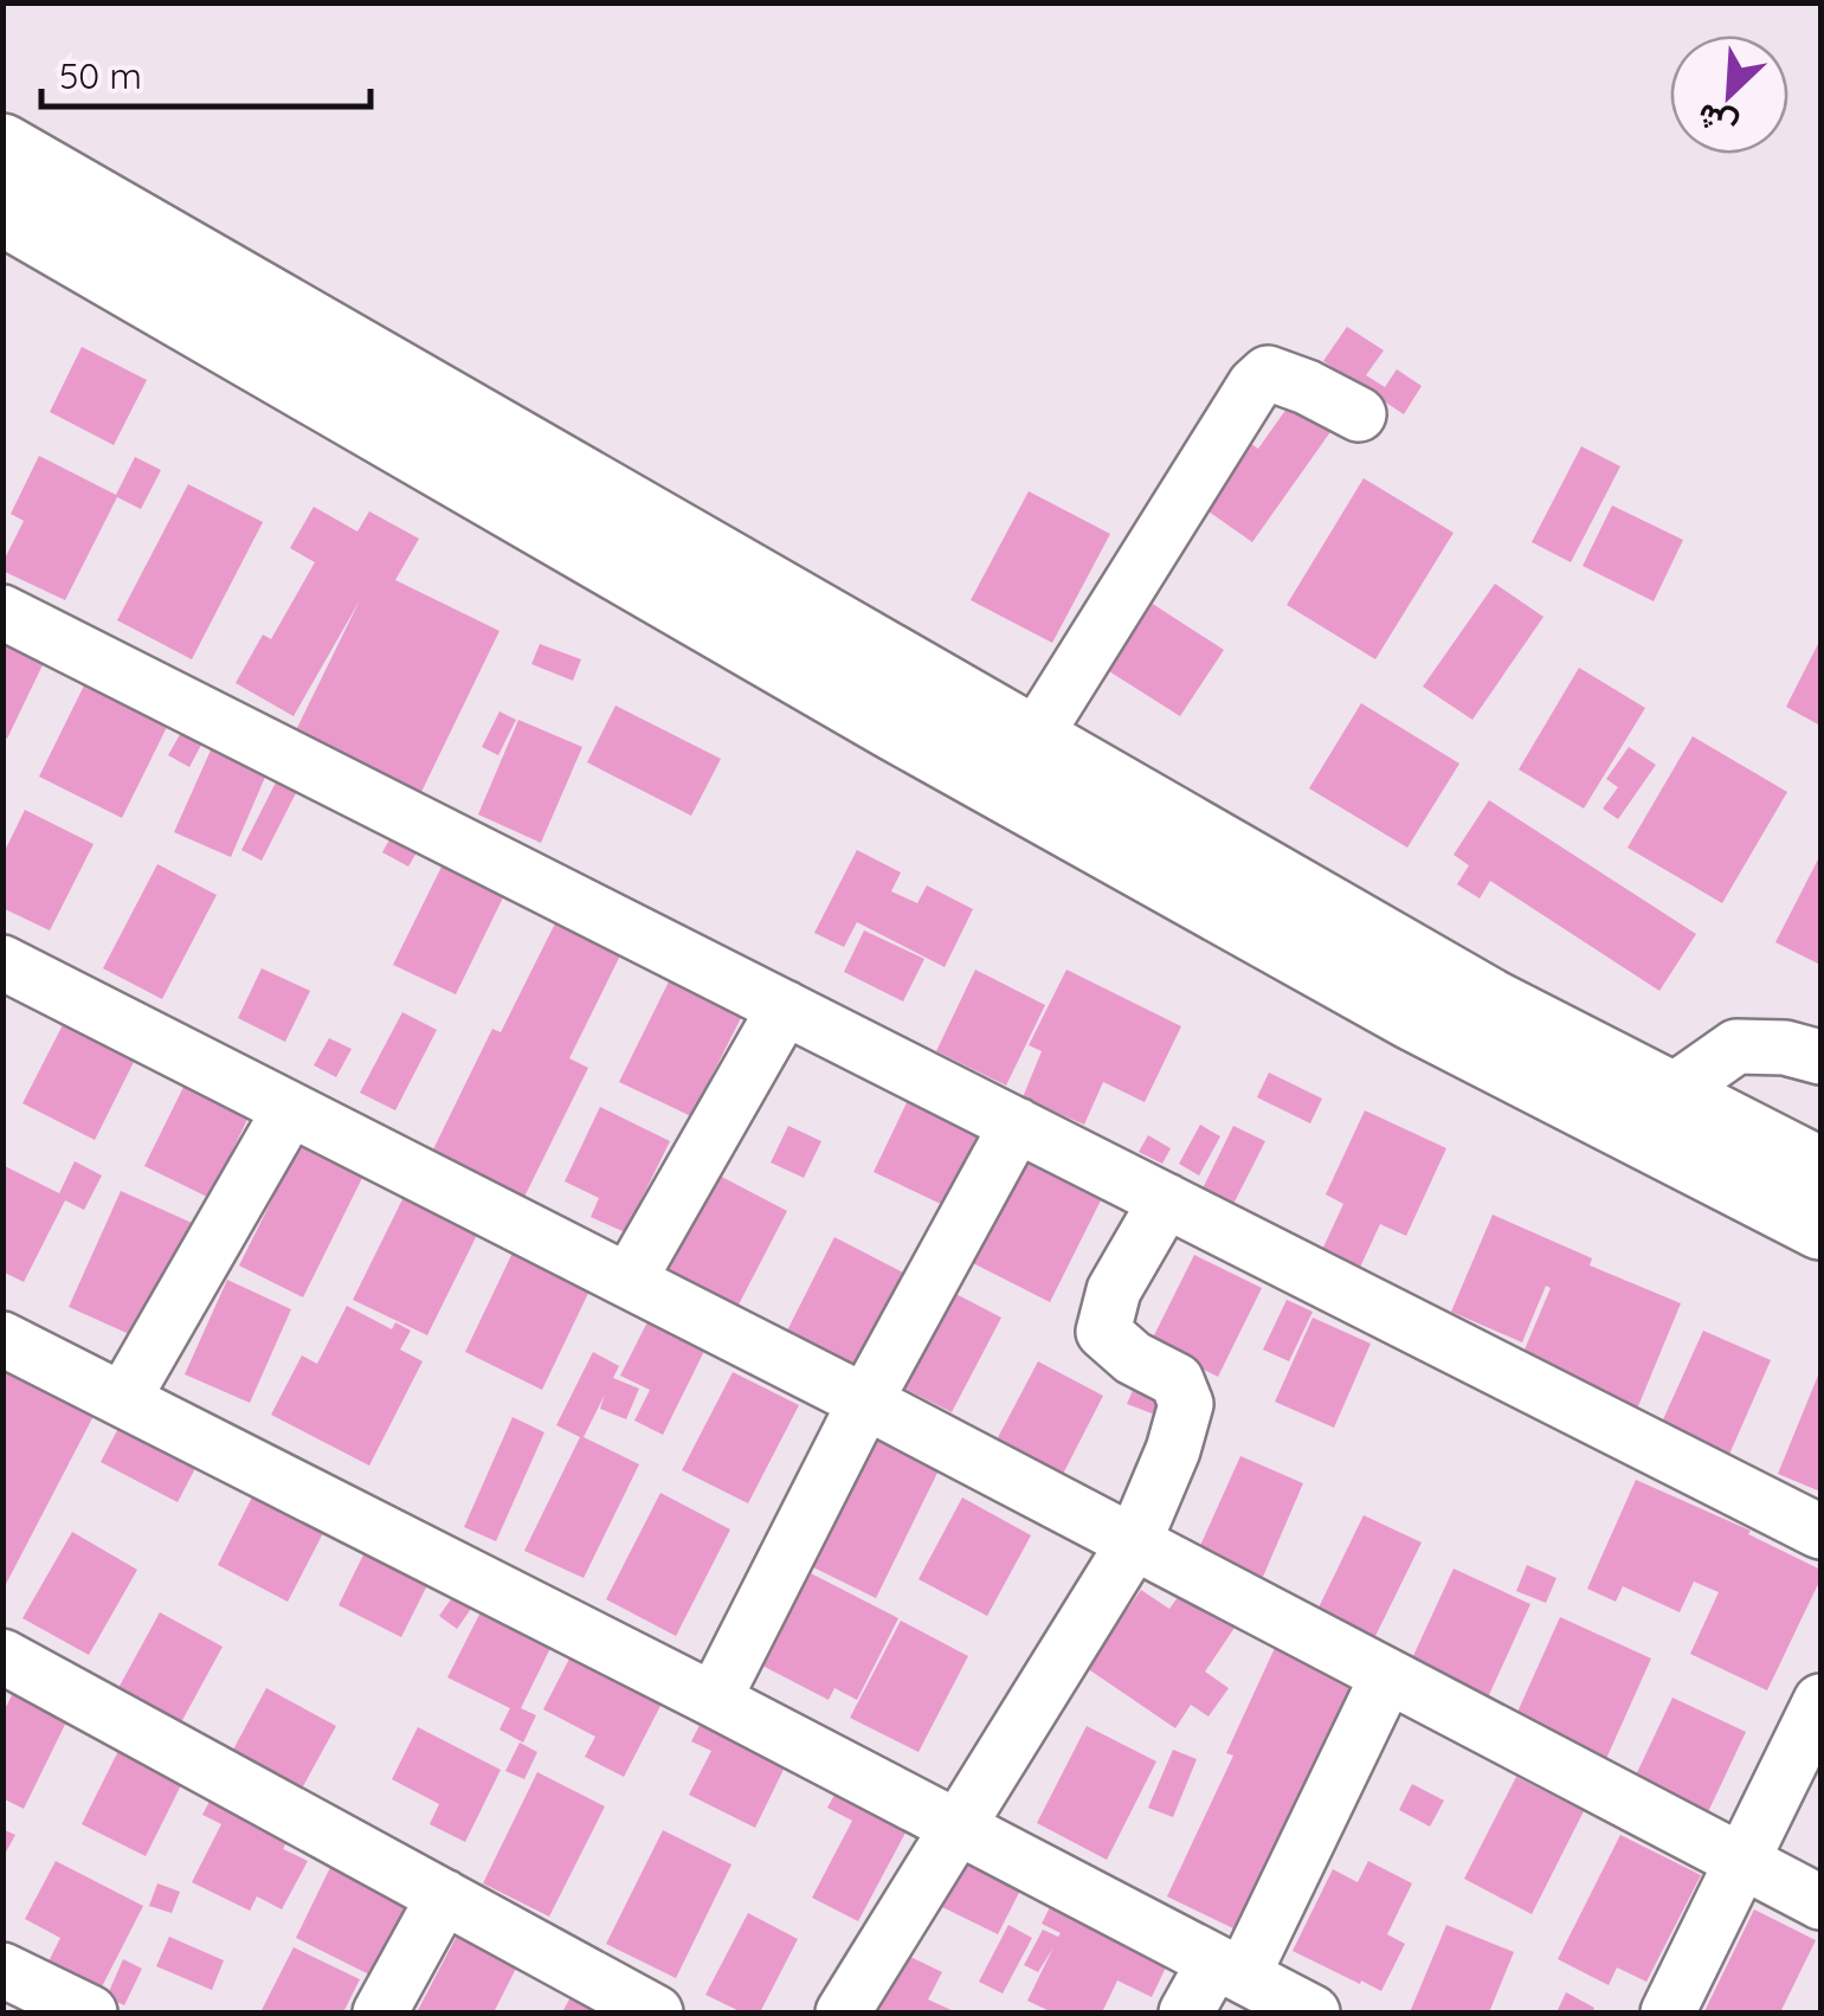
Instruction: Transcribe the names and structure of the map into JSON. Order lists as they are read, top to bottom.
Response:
{
  "scale_bar": "50 m",
  "north": "bottom left"
}
